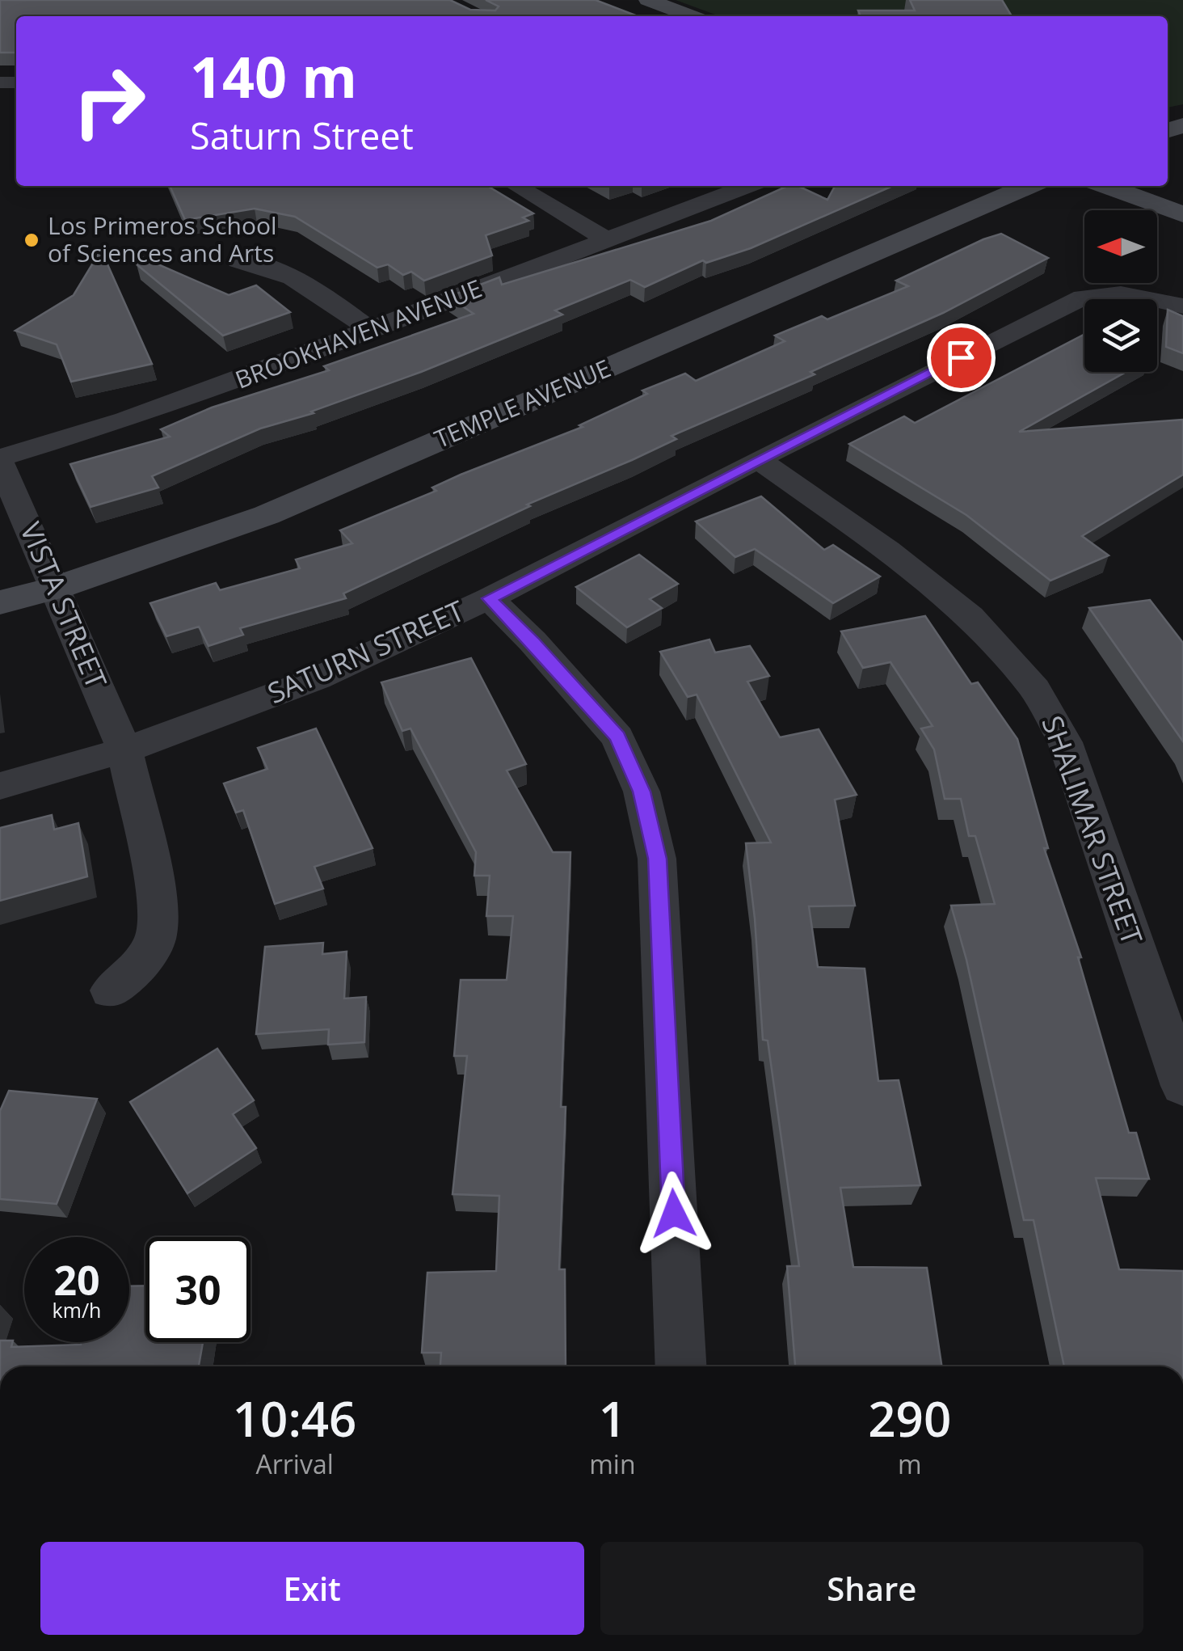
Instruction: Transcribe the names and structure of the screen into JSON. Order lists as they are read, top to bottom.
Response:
{
  "streets": {
    "main road": ["TEMPLE AVENUE"],
    "street": [
      "BROOKHAVEN AVENUE",
      "VISTA STREET",
      "SATURN STREET",
      "SHALIMAR STREET"
    ]
  },
  "crossings": [
    ["BROOKHAVEN AVENUE", "VISTA STREET"],
    ["TEMPLE AVENUE", "VISTA STREET"],
    ["VISTA STREET", "SATURN STREET"],
    ["SATURN STREET", "SHALIMAR STREET"]
  ],
  "places": ["Los Primeros School of Sciences and Arts"],
  "north": "left",
  "page": {
    "turn": ["140 m", "Saturn Street"],
    "speed": "20 km/h",
    "limit": "30",
    "eta": [
      "10:46",
      "Arrival",
      "1",
      "min",
      "290",
      "m"
    ],
    "buttons": ["Exit", "Share"]
  }
}
